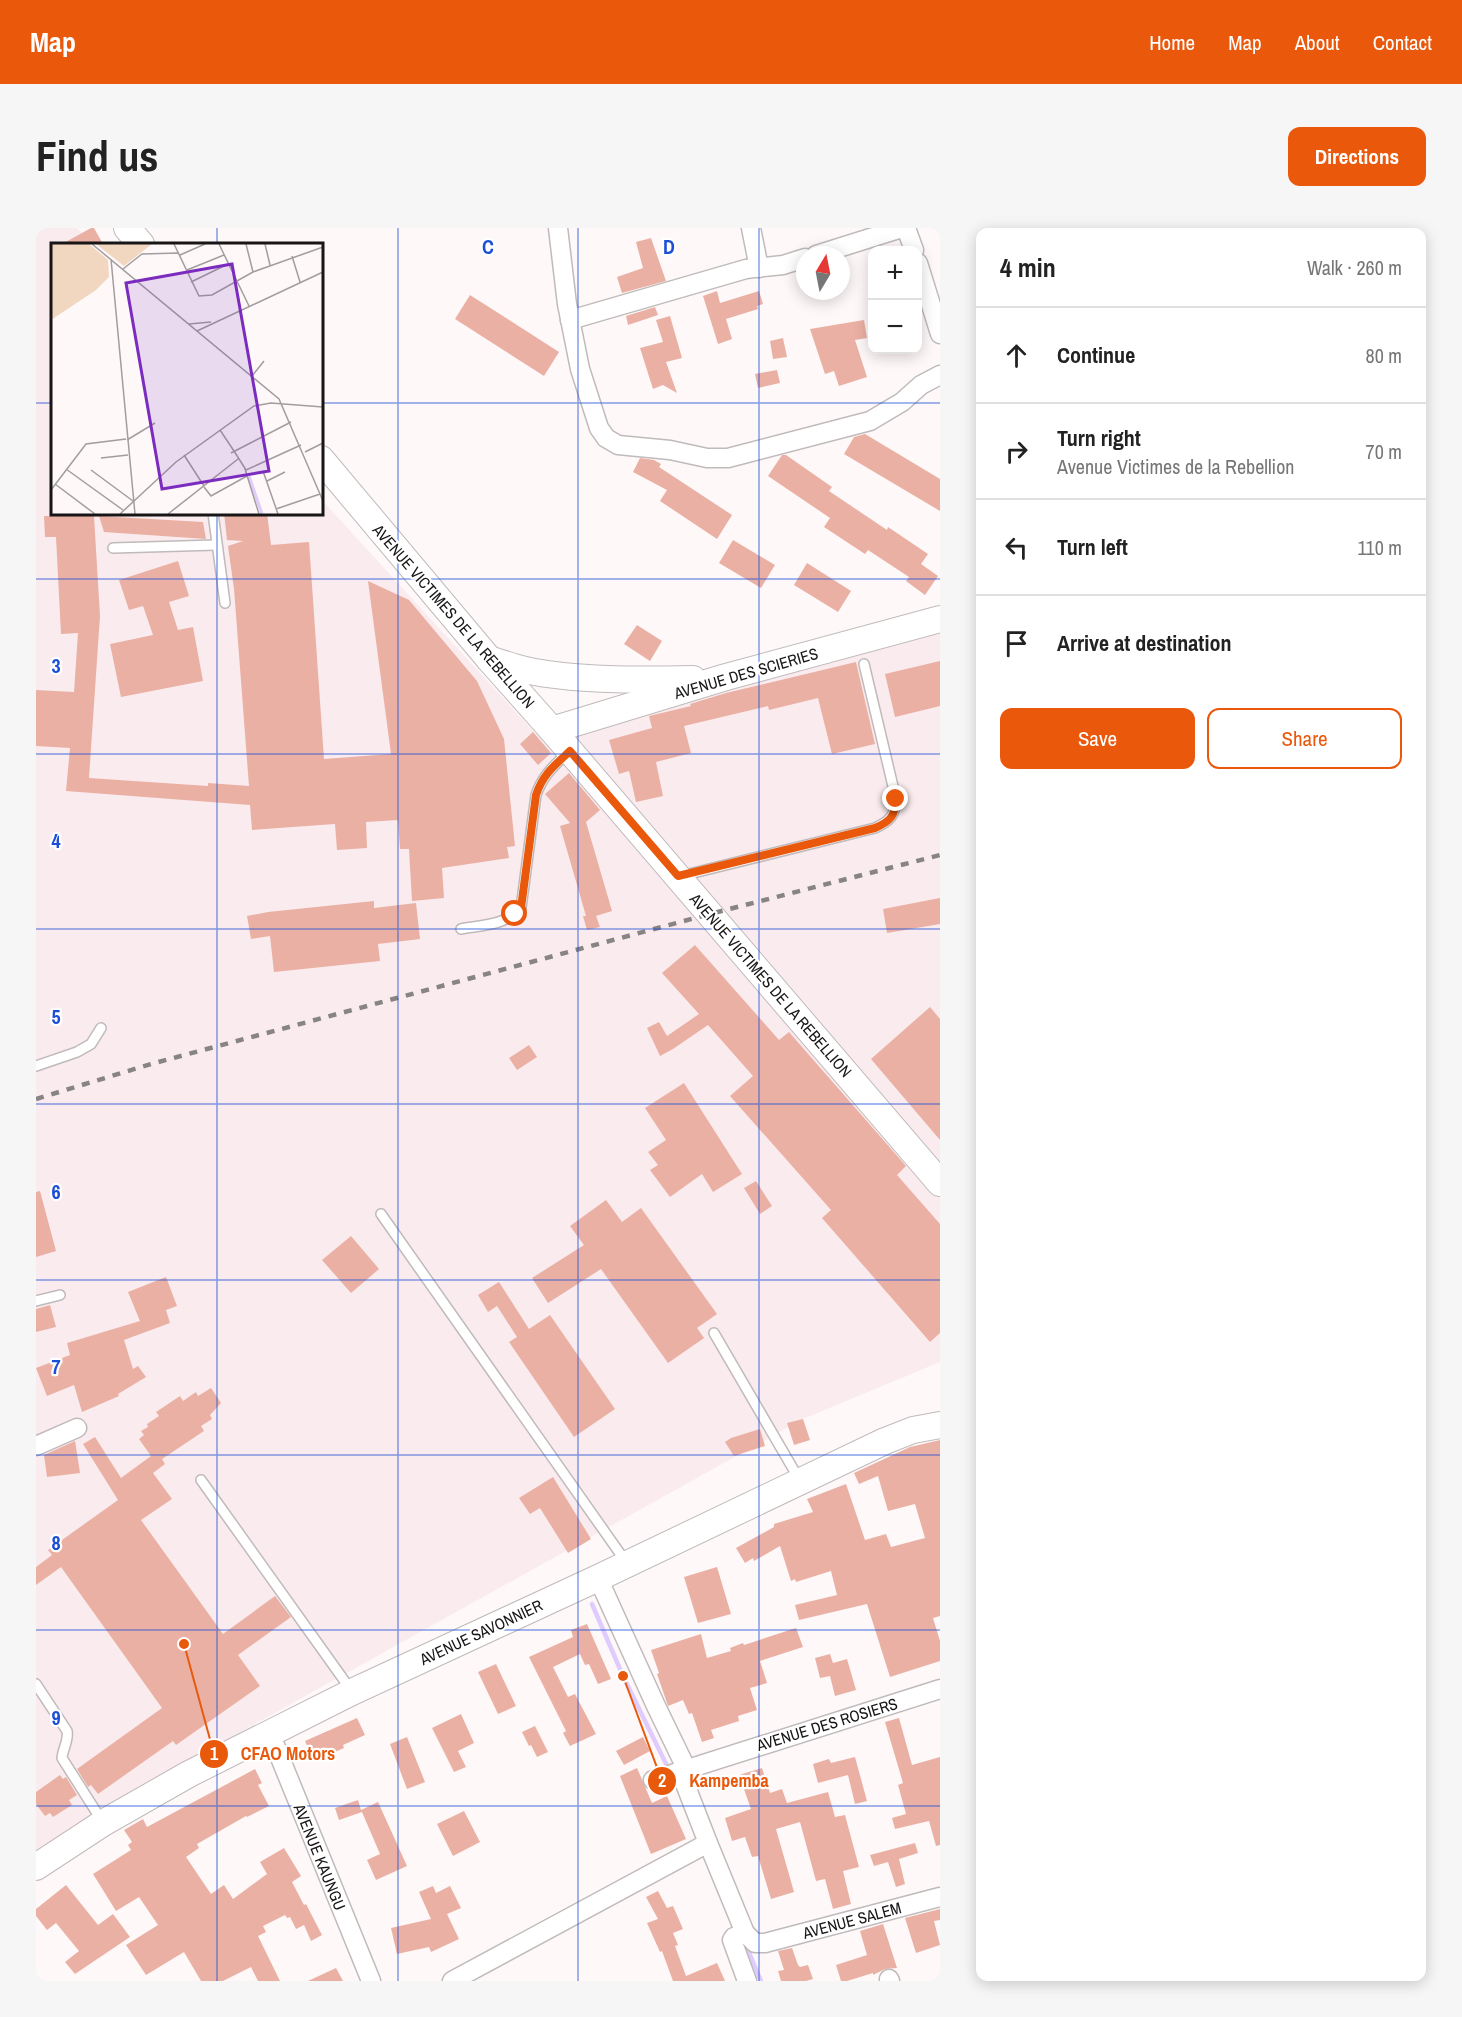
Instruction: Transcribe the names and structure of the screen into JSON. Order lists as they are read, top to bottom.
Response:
{
  "streets": {
    "street": [
      "AVENUE VICTIMES DE LA REBELLION",
      "AVENUE DES SCIERIES",
      "AVENUE SAVONNIER",
      "AVENUE DES ROSIERS",
      "AVENUE KAUNGU",
      "AVENUE SALEM"
    ]
  },
  "crossings": [
    ["AVENUE VICTIMES DE LA REBELLION", "AVENUE DES SCIERIES"],
    ["AVENUE SAVONNIER", "AVENUE KAUNGU"]
  ],
  "places": ["CFAO Motors", "Kampemba"],
  "north": "top",
  "page": {
    "header": "Map",
    "nav": [
      "Home",
      "Map",
      "About",
      "Contact"
    ],
    "buttons": [
      "Directions",
      ["Save", "Share"]
    ],
    "title": "Find us",
    "heading": ["4 min", "Walk · 260 m"],
    "map_buttons": ["+", "−"],
    "list": [
      ["Continue", "80 m"],
      ["Turn right", "Avenue Victimes de la Rebellion", "70 m"],
      ["Turn left", "110 m"],
      "Arrive at destination"
    ]
  },
  "grid": {
    "columns": ["C", "D"],
    "rows": [
      "3",
      "4",
      "5",
      "6",
      "7",
      "8",
      "9"
    ]
  }
}
